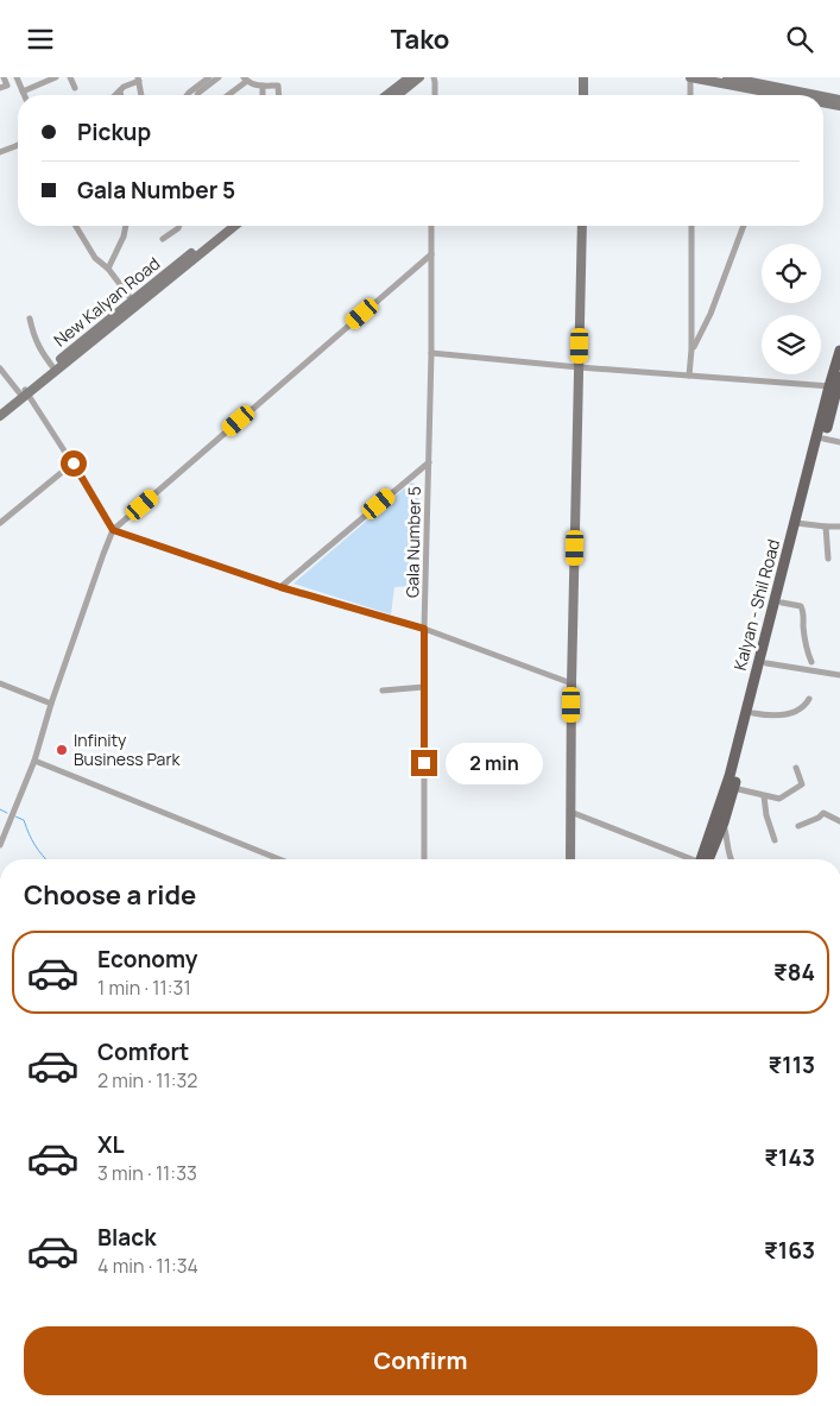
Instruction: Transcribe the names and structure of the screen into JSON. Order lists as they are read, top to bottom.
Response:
{
  "streets": {
    "main road": ["Kalyan - Shil Road"],
    "street": ["New Kalyan Road", "Gala Number 5"]
  },
  "places": ["Infinity Business Park"],
  "page": {
    "header": "Tako",
    "banner": ["Pickup", "Gala Number 5"],
    "bubble": "2 min",
    "heading": "Choose a ride",
    "list": [
      {
        "name": "Economy",
        "note": "1 min · 11:31",
        "value": "₹84"
      },
      {
        "name": "Comfort",
        "note": "2 min · 11:32",
        "value": "₹113"
      },
      {
        "name": "XL",
        "note": "3 min · 11:33",
        "value": "₹143"
      },
      {
        "name": "Black",
        "note": "4 min · 11:34",
        "value": "₹163"
      }
    ],
    "buttons": "Confirm"
  }
}
